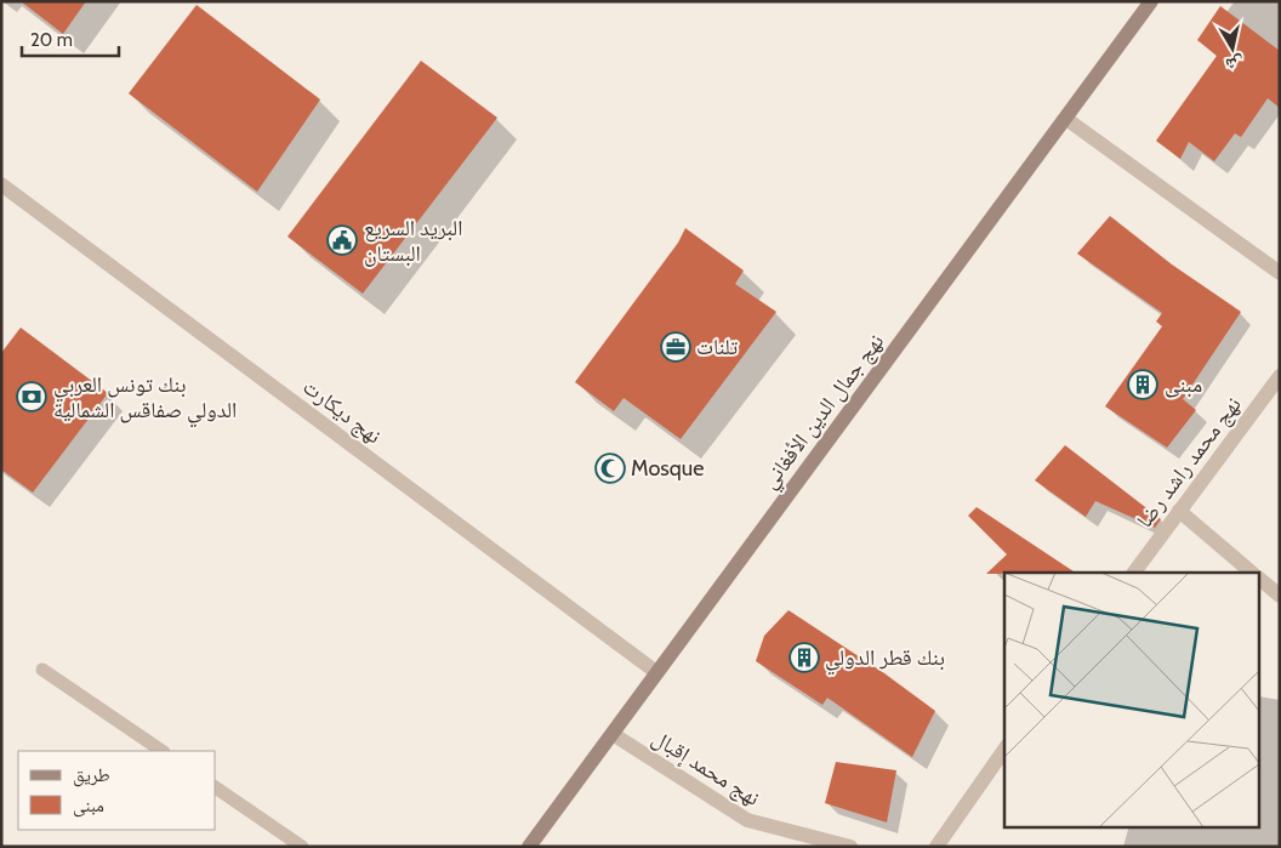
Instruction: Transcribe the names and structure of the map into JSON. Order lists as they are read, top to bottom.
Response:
{
  "streets": {
    "main road": ["نهج جمال الدين الأفغاني"],
    "street": ["نهج ديكارت", "نهج محمد راشد رضا", "نهج محمد إقبال"]
  },
  "crossings": [
    ["نهج ديكارت", "نهج جمال الدين الأفغاني"],
    ["نهج جمال الدين الأفغاني", "نهج محمد إقبال"]
  ],
  "places": {
    "public building": ["البريد السريع البستان"],
    "office": ["تلنات"],
    "building": ["مبنى", "بنك قطر الدولي"],
    "bank": ["بنك تونس العربي الدولي صفاقس الشمالية"],
    "mosque": ["Mosque"]
  },
  "legend": ["طريق", "مبنى"],
  "scale_bar": "20 m",
  "north": "bottom"
}
